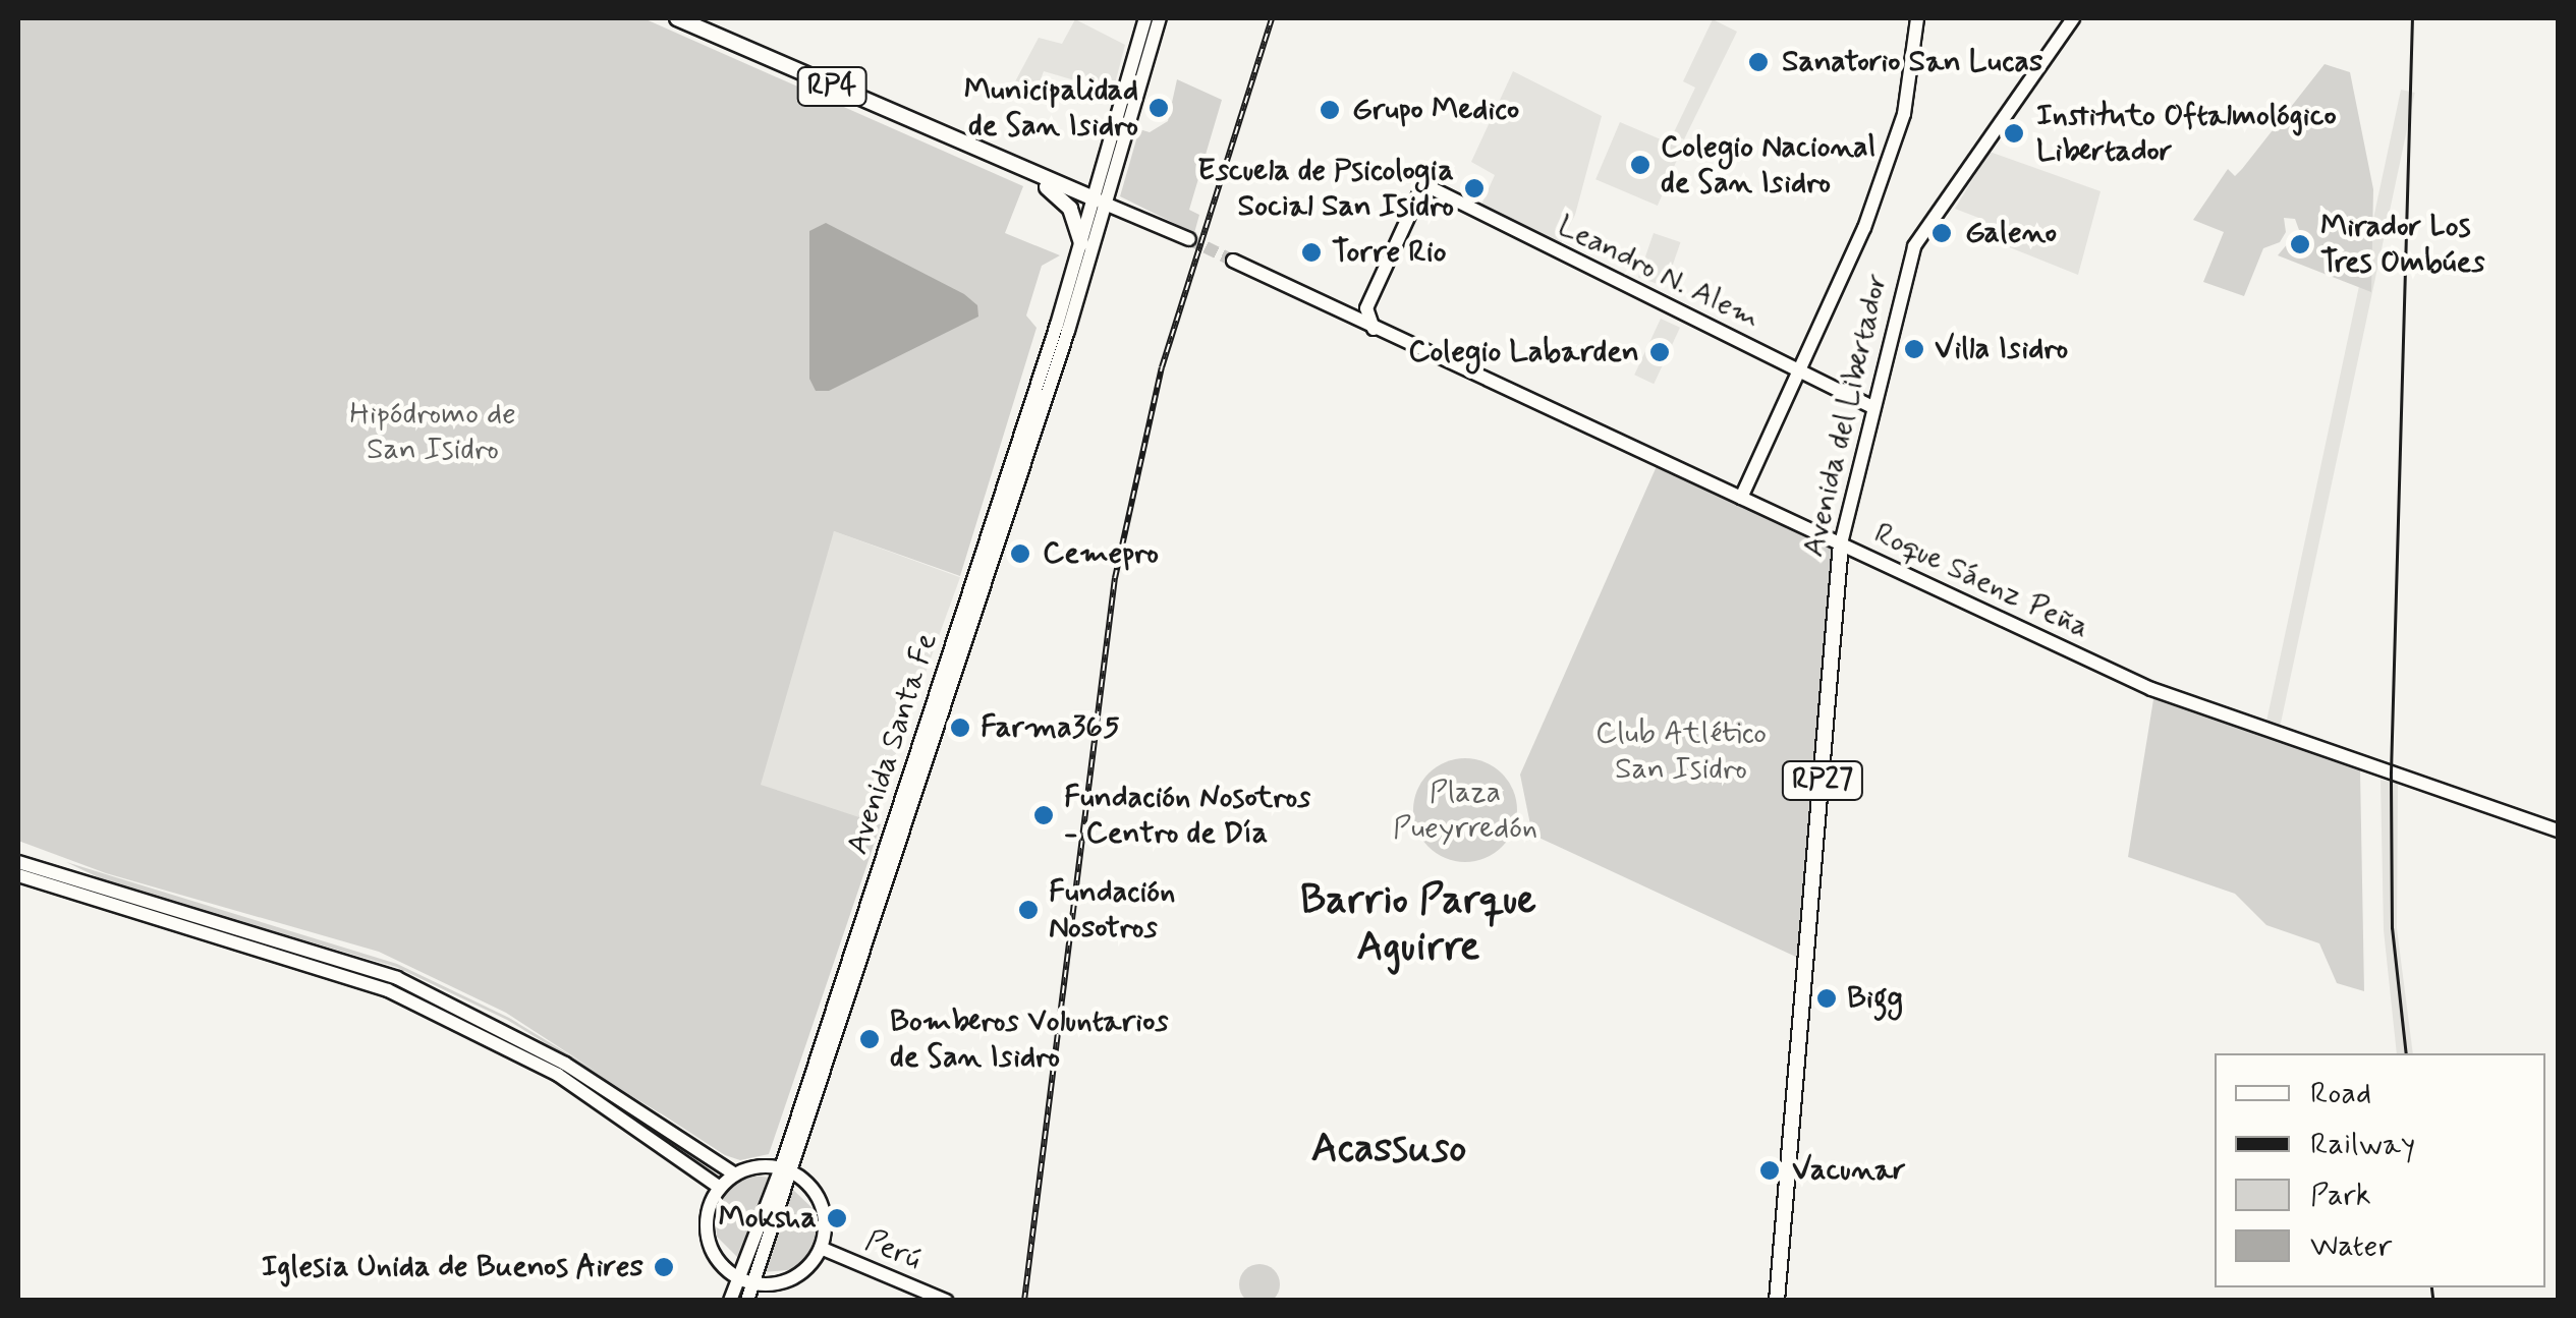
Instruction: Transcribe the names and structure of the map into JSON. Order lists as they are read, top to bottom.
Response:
{
  "streets": {
    "main road": [
      "RP4",
      "Leandro N. Alem",
      "Avenida del Libertador",
      "Roque Sáenz Peña",
      "Avenida Santa Fe",
      "RP27",
      "Perú"
    ]
  },
  "crossings": [
    ["RP4", "Avenida Santa Fe"],
    ["Leandro N. Alem", "Avenida del Libertador"],
    ["Avenida del Libertador", "Roque Sáenz Peña"]
  ],
  "districts": ["Barrio Parque Aguirre", "Acassuso"],
  "parks": ["Hipódromo de San Isidro", "Club Atlético San Isidro", "Plaza Pueyrredón"],
  "places": [
    "Sanatorio San Lucas",
    "Municipalidad de San Isidro",
    "Grupo Medico",
    "Instituto Oftalmológico Libertador",
    "Colegio Nacional de San Isidro",
    "Escuela de Psicologia Social San Isidro",
    "Galeno",
    "Mirador Los Tres Ombúes",
    "Torre Rio",
    "Villa Isidro",
    "Colegio Labarden",
    "Cemepro",
    "Farma365",
    "Fundación Nosotros - Centro de Día",
    "Fundación Nosotros",
    "Bigg",
    "Bomberos Voluntarios de San Isidro",
    "Vacunar",
    "Moksha",
    "Iglesia Unida de Buenos Aires"
  ],
  "legend": [
    "Road",
    "Railway",
    "Park",
    "Water"
  ]
}
